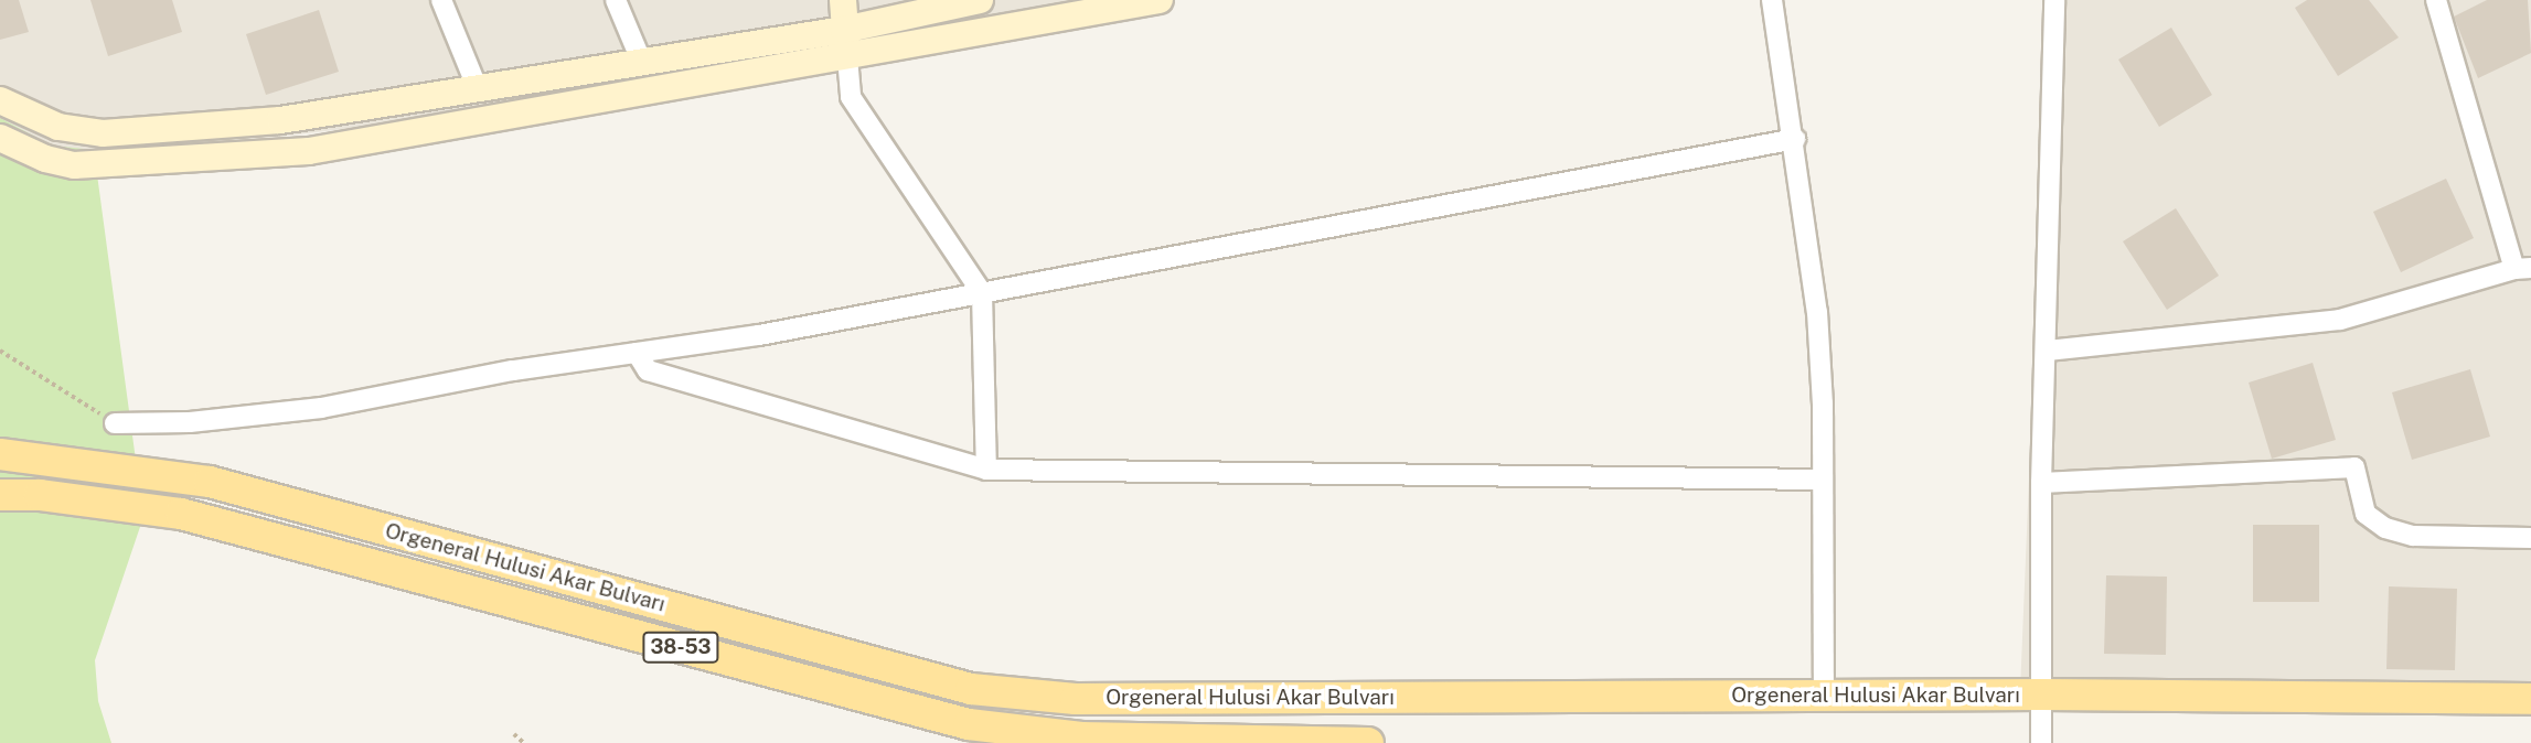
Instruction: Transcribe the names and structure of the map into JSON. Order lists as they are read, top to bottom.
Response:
{
  "streets": {
    "main road": ["Orgeneral Hulusi Akar Bulvarı", "38-53"]
  }
}
